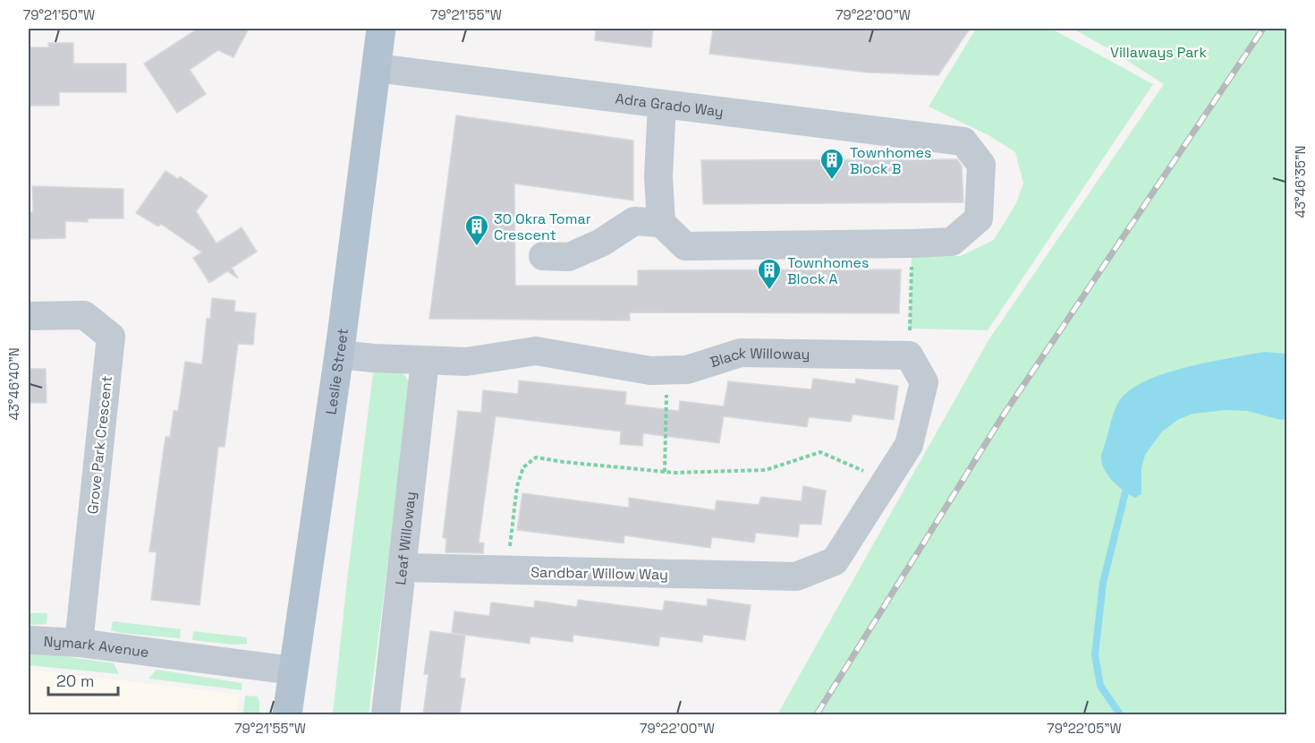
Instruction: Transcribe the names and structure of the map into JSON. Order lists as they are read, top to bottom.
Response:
{
  "streets": {
    "main road": ["Leslie Street"],
    "street": [
      "Adra Grado Way",
      "Black Willoway",
      "Grove Park Crescent",
      "Leaf Willoway",
      "Sandbar Willow Way",
      "Nymark Avenue"
    ]
  },
  "crossings": [
    ["Adra Grado Way", "Leslie Street"],
    ["Black Willoway", "Leslie Street"],
    ["Black Willoway", "Leaf Willoway"],
    ["Leslie Street", "Nymark Avenue"],
    ["Grove Park Crescent", "Nymark Avenue"],
    ["Leaf Willoway", "Sandbar Willow Way"]
  ],
  "parks": ["Villaways Park"],
  "places": {
    "building": ["Townhomes Block B", "30 Okra Tomar Crescent", "Townhomes Block A"]
  },
  "scale_bar": "20 m",
  "coordinates": [
    "79°21'50\"W",
    "79°21'55\"W",
    "79°22'00\"W",
    "43°46'35\"N",
    "43°46'40\"N",
    "79°22'05\"W"
  ]
}
